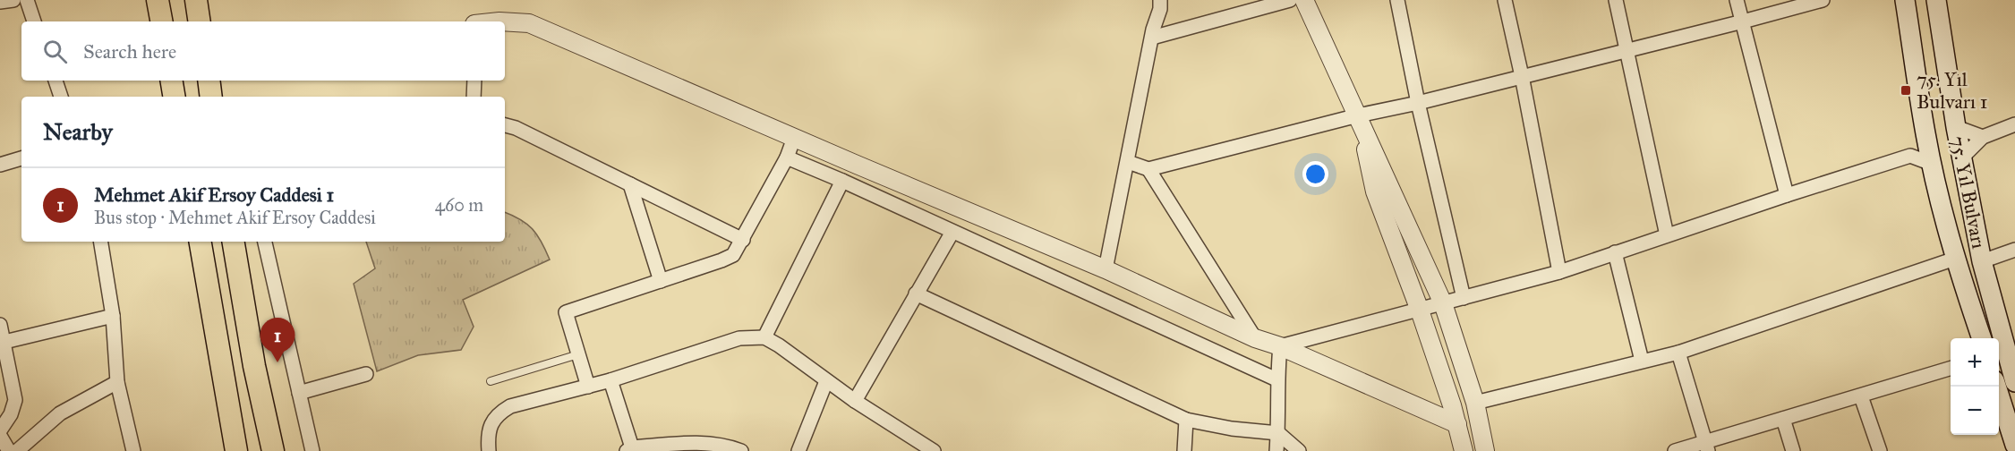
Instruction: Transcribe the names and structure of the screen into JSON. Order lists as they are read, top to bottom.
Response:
{
  "streets": {
    "main road": ["75. Yıl Bulvarı"]
  },
  "places": {
    "transit": ["75. Yıl Bulvarı 1"]
  },
  "page": {
    "search": "Search here",
    "heading": "Nearby",
    "list": [
      {
        "mark": "1",
        "name": "Mehmet Akif Ersoy Caddesi 1",
        "note": "Bus stop · Mehmet Akif Ersoy Caddesi",
        "value": "460 m"
      }
    ],
    "pins": "1",
    "map_buttons": ["+", "−"]
  }
}
